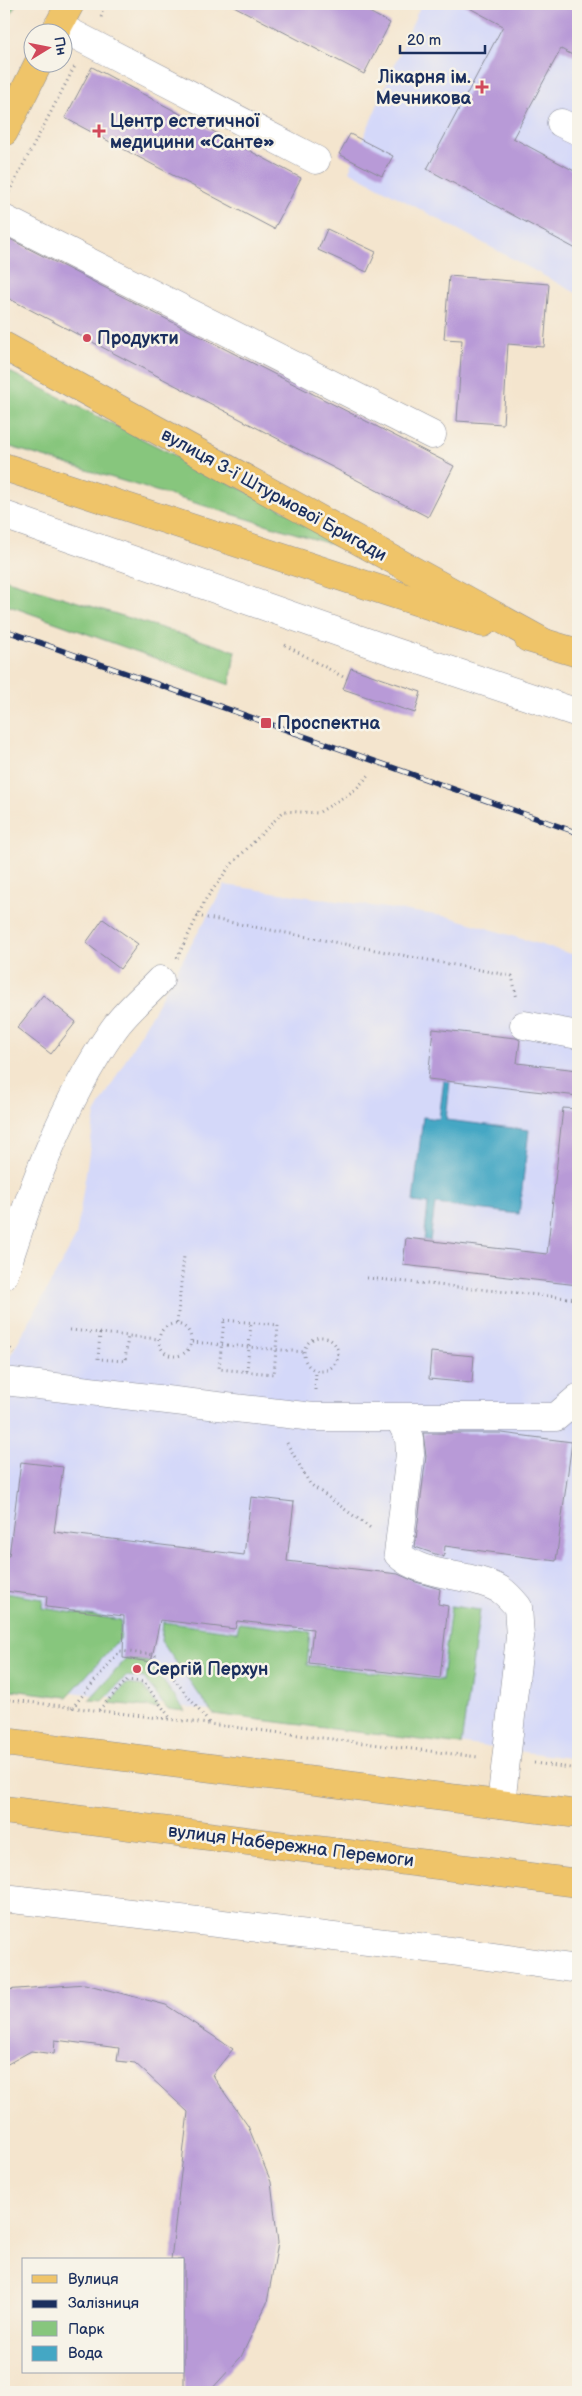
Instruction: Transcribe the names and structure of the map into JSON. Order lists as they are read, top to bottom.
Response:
{
  "streets": {
    "main road": ["вулиця 3-ї Штурмової Бригади", "вулиця Набережна Перемоги"]
  },
  "places": {
    "health": ["Лікарня ім. Мечникова", "Центр естетичної медицини «Санте»"],
    "other": ["Продукти", "Сергій Перхун"],
    "transit": ["Проспектна"]
  },
  "legend": [
    "Вулиця",
    "Залізниця",
    "Парк",
    "Вода"
  ],
  "scale_bar": "20 m",
  "north": "right"
}
